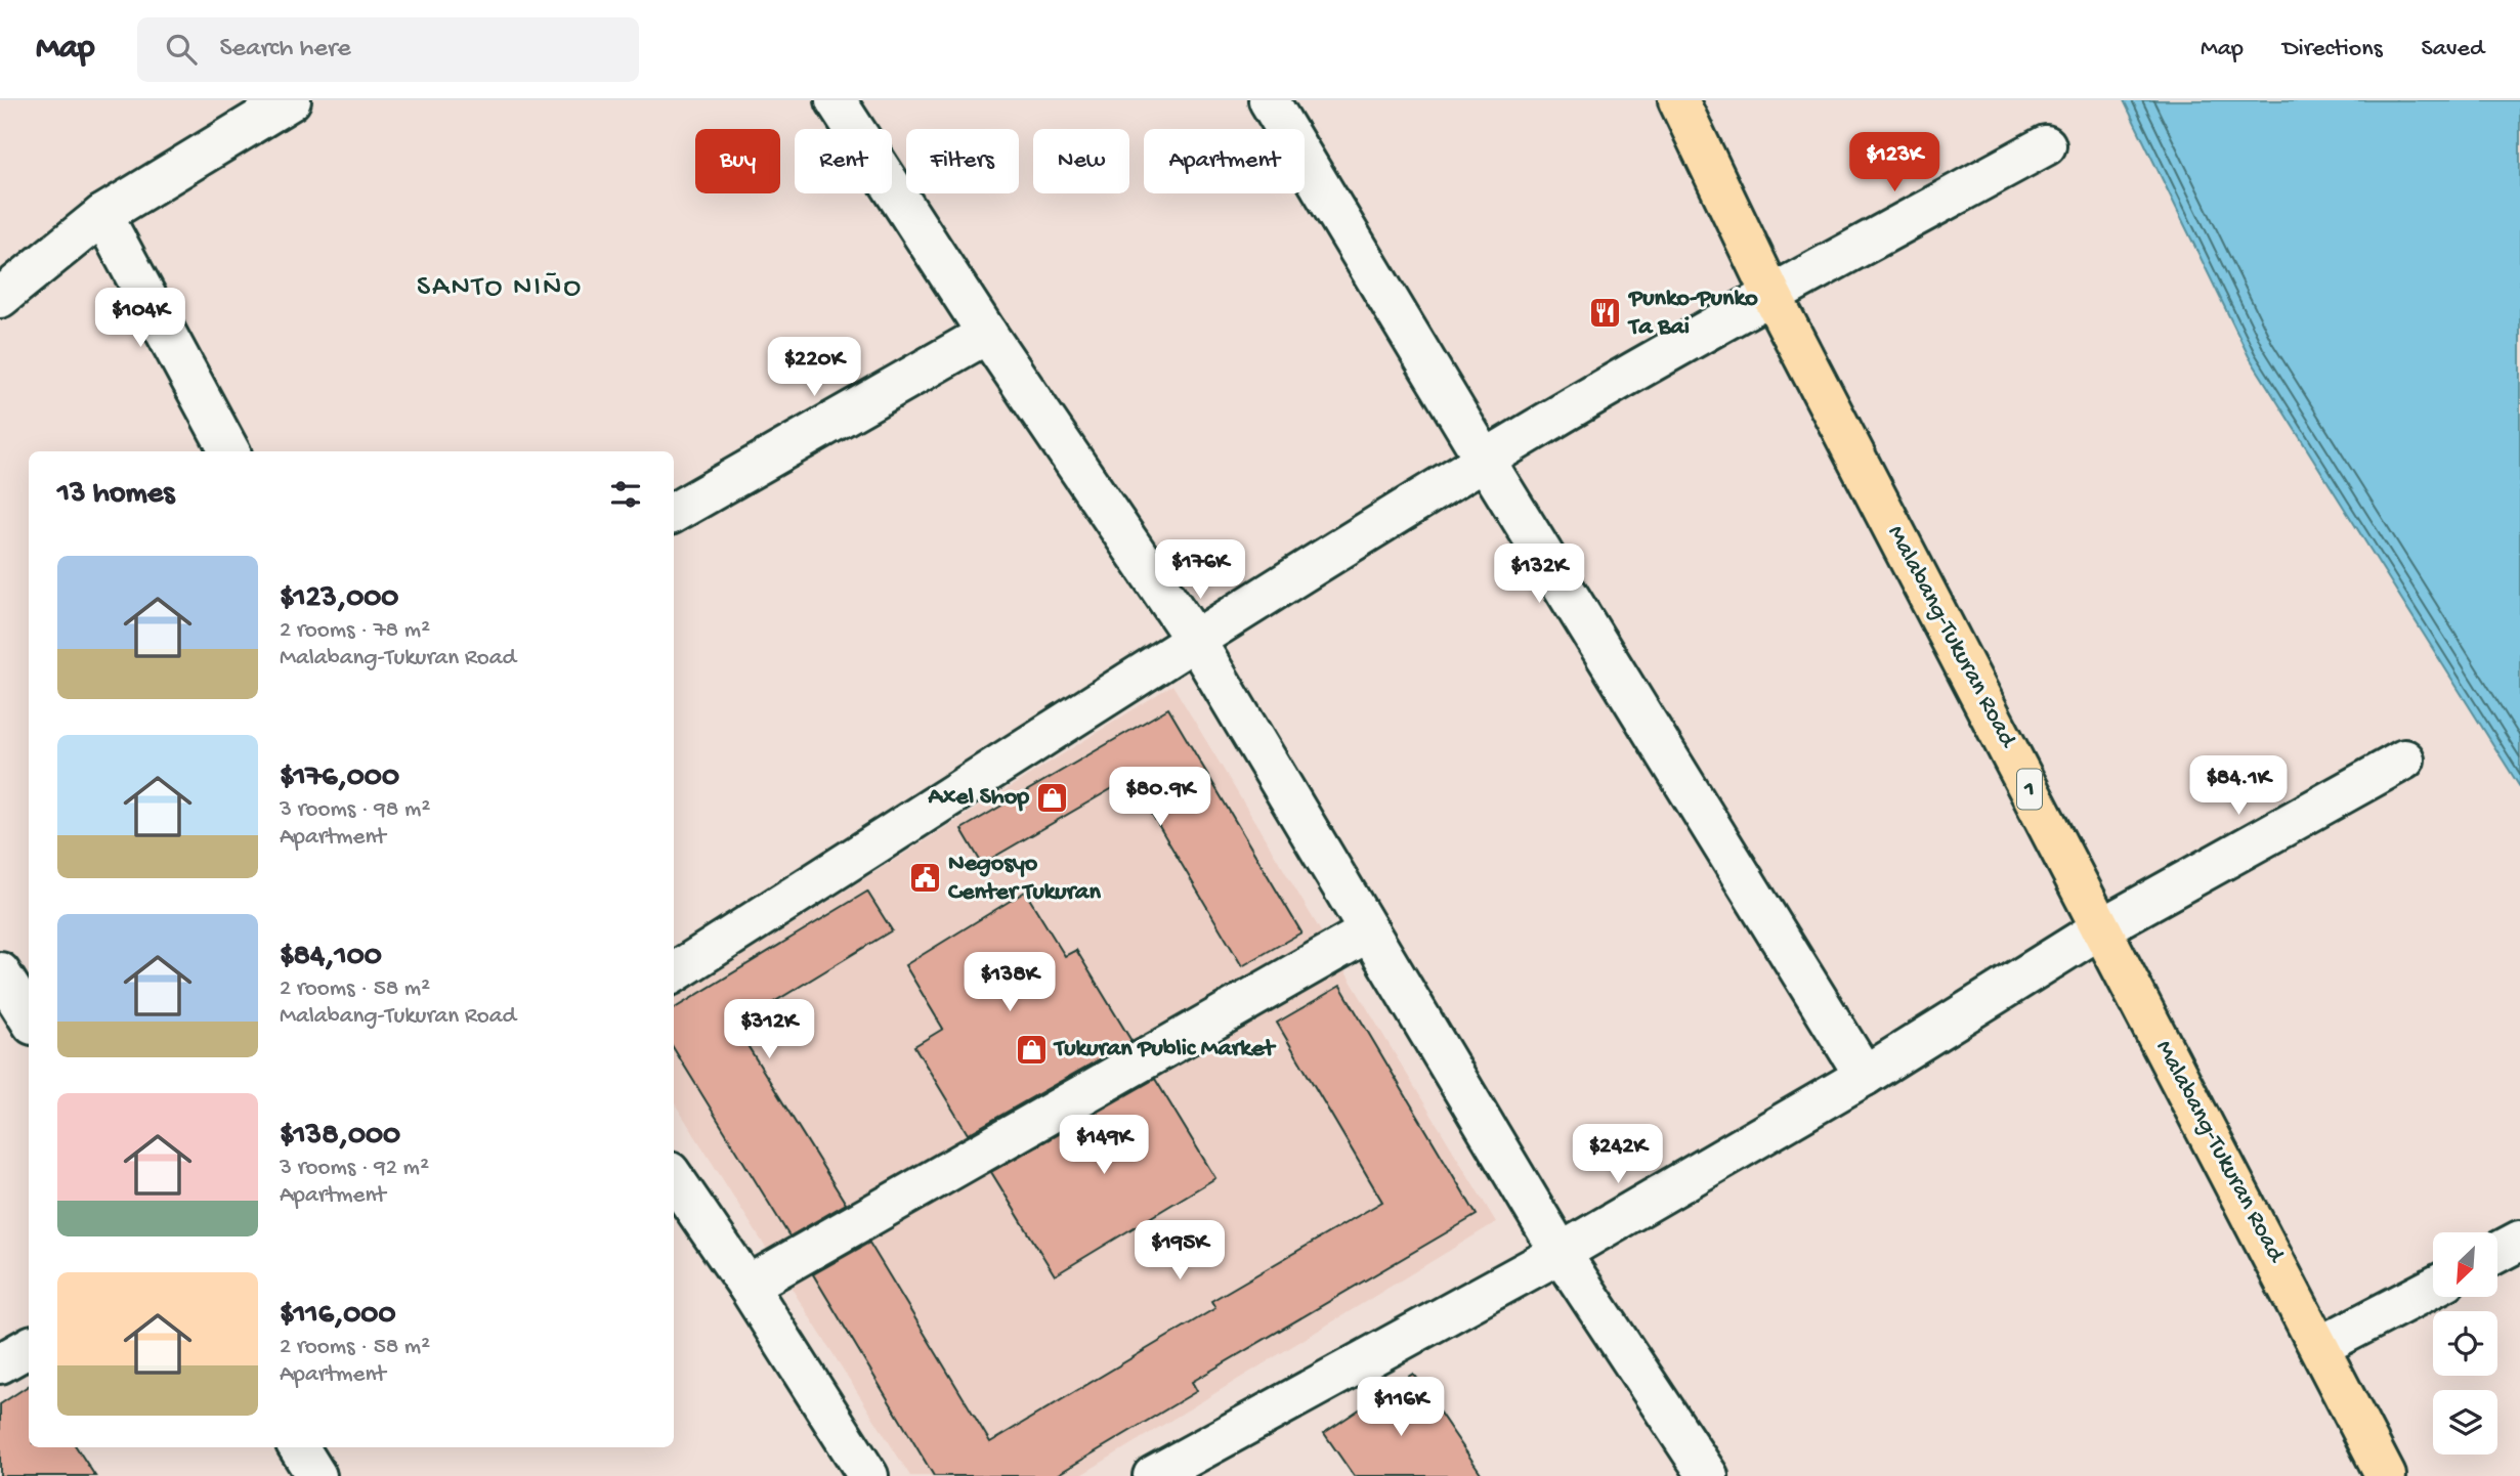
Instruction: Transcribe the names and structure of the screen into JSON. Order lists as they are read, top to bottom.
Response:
{
  "streets": {
    "highway": ["Malabang-Tukuran Road", "1"]
  },
  "districts": ["SANTO NIÑO"],
  "places": {
    "restaurant": ["Punko-Punko Ta Bai"],
    "shop": ["Axel Shop", "Tukuran Public Market"],
    "public building": ["Negosyo Center Tukuran"]
  },
  "north": "bottom left",
  "page": {
    "header": "Map",
    "search": "Search here",
    "nav": ["Map", "Directions", "Saved"],
    "chip": [
      "Buy",
      "Rent",
      "Filters",
      "New",
      "Apartment"
    ],
    "price": [
      "$123K",
      "$104K",
      "$220K",
      "$176K",
      "$132K",
      "$84.1K",
      "$80.9K",
      "$138K",
      "$312K",
      "$149K",
      "$242K",
      "$195K",
      "$116K"
    ],
    "heading": "13 homes",
    "list": [
      {
        "name": "$123,000",
        "note": "2 rooms · 78 m² · Malabang-Tukuran Road"
      },
      {
        "name": "$176,000",
        "note": "3 rooms · 98 m² · Apartment"
      },
      {
        "name": "$84,100",
        "note": "2 rooms · 58 m² · Malabang-Tukuran Road"
      },
      {
        "name": "$138,000",
        "note": "3 rooms · 92 m² · Apartment"
      },
      {
        "name": "$116,000",
        "note": "2 rooms · 58 m² · Apartment"
      }
    ]
  }
}
